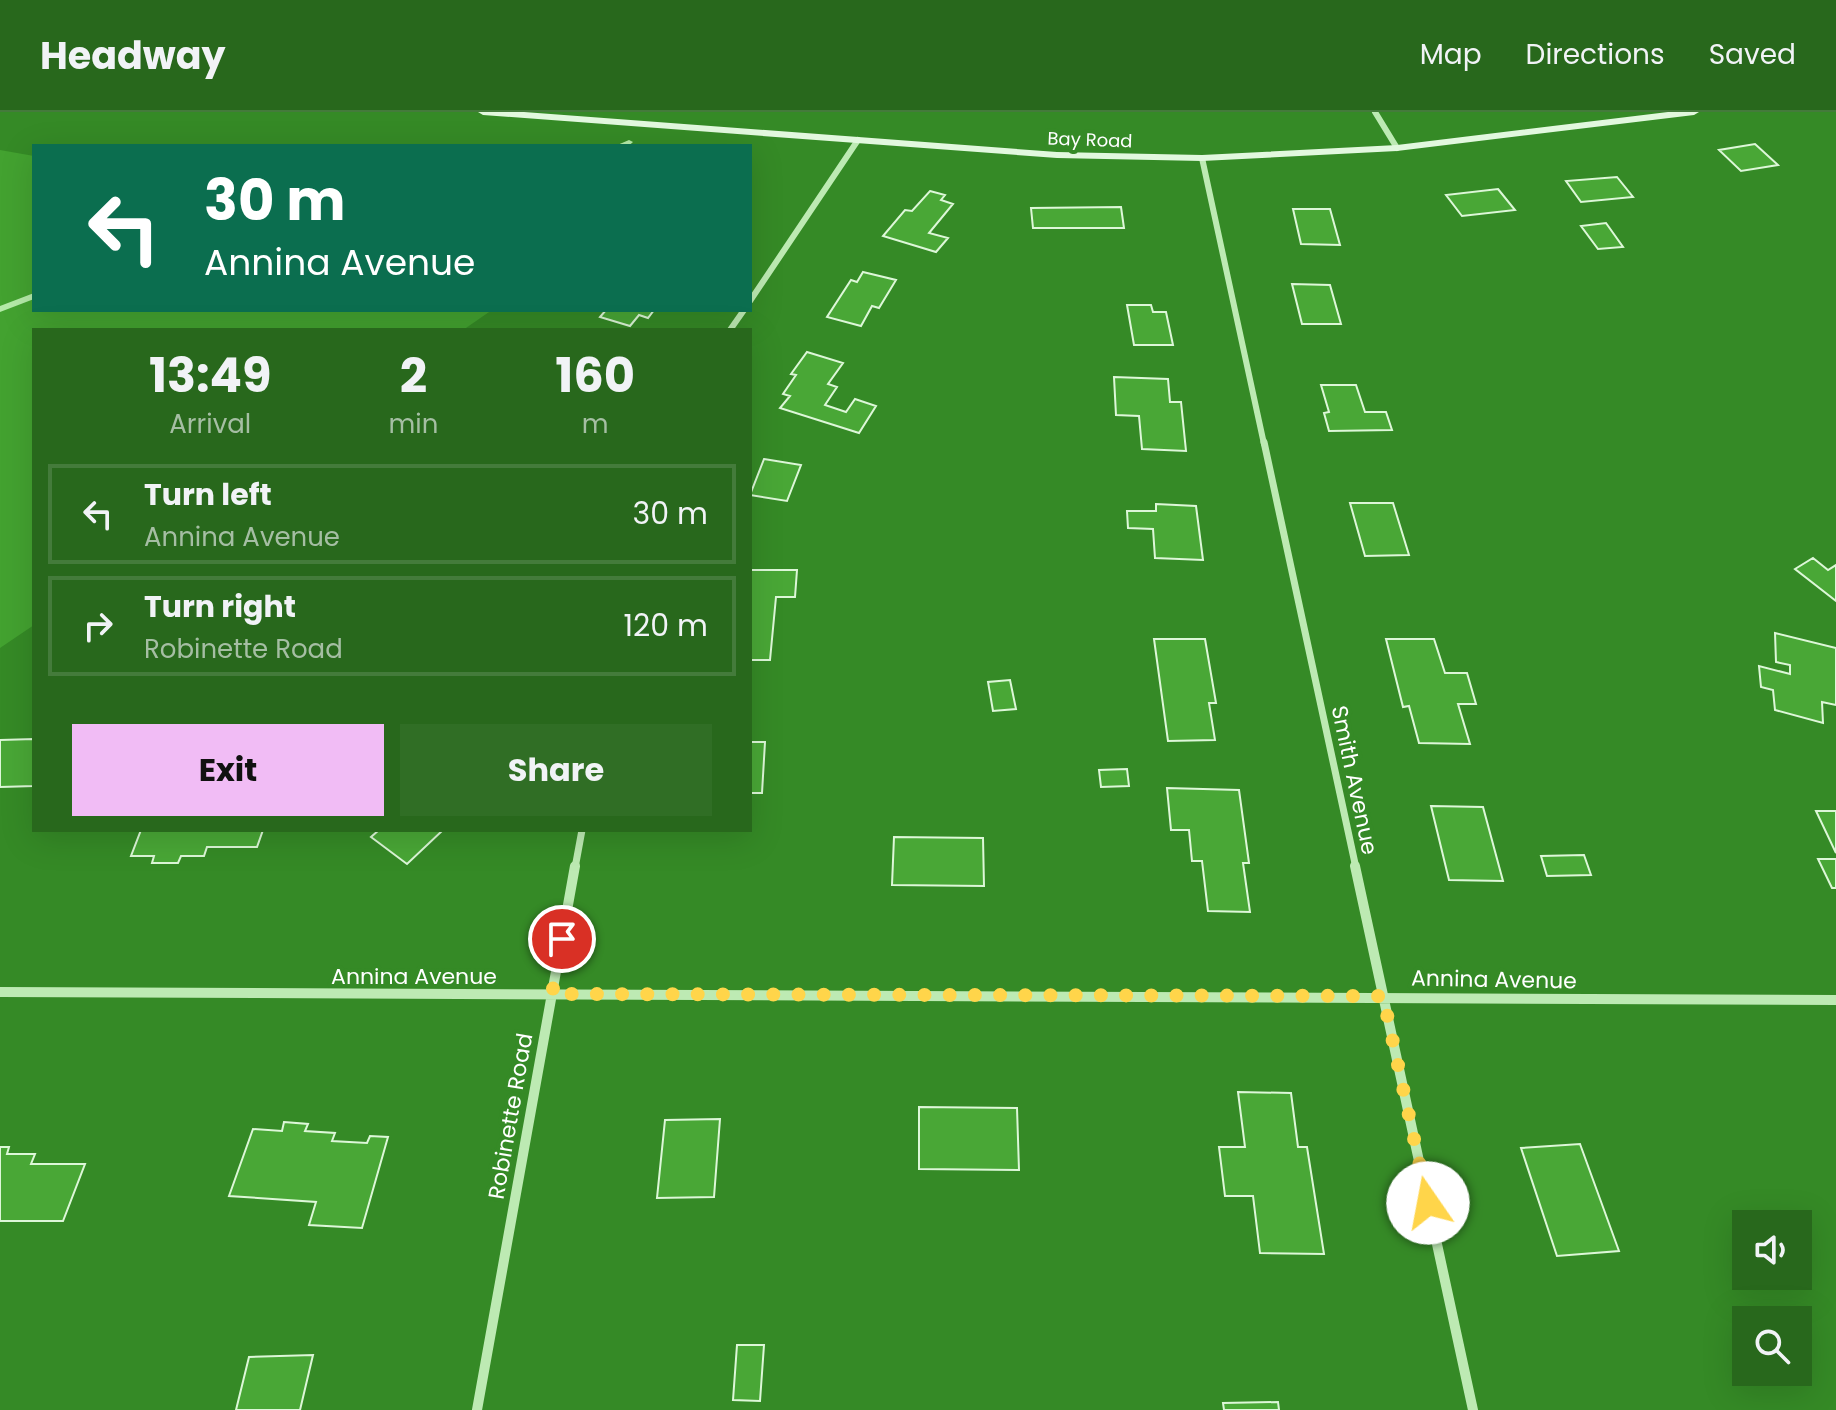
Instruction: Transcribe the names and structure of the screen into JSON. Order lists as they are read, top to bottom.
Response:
{
  "streets": {
    "main road": ["Bay Road"],
    "street": ["Smith Avenue", "Annina Avenue", "Robinette Road"]
  },
  "crossings": [
    ["Bay Road", "Smith Avenue"],
    ["Smith Avenue", "Annina Avenue"],
    ["Annina Avenue", "Robinette Road"]
  ],
  "page": {
    "header": "Headway",
    "nav": ["Map", "Directions", "Saved"],
    "turn": ["30 m", "Annina Avenue"],
    "eta": [
      "13:49",
      "Arrival",
      "2",
      "min",
      "160",
      "m"
    ],
    "list": [
      {
        "name": "Turn left",
        "note": "Annina Avenue",
        "value": "30 m"
      },
      {
        "name": "Turn right",
        "note": "Robinette Road",
        "value": "120 m"
      }
    ],
    "buttons": ["Exit", "Share"]
  }
}
